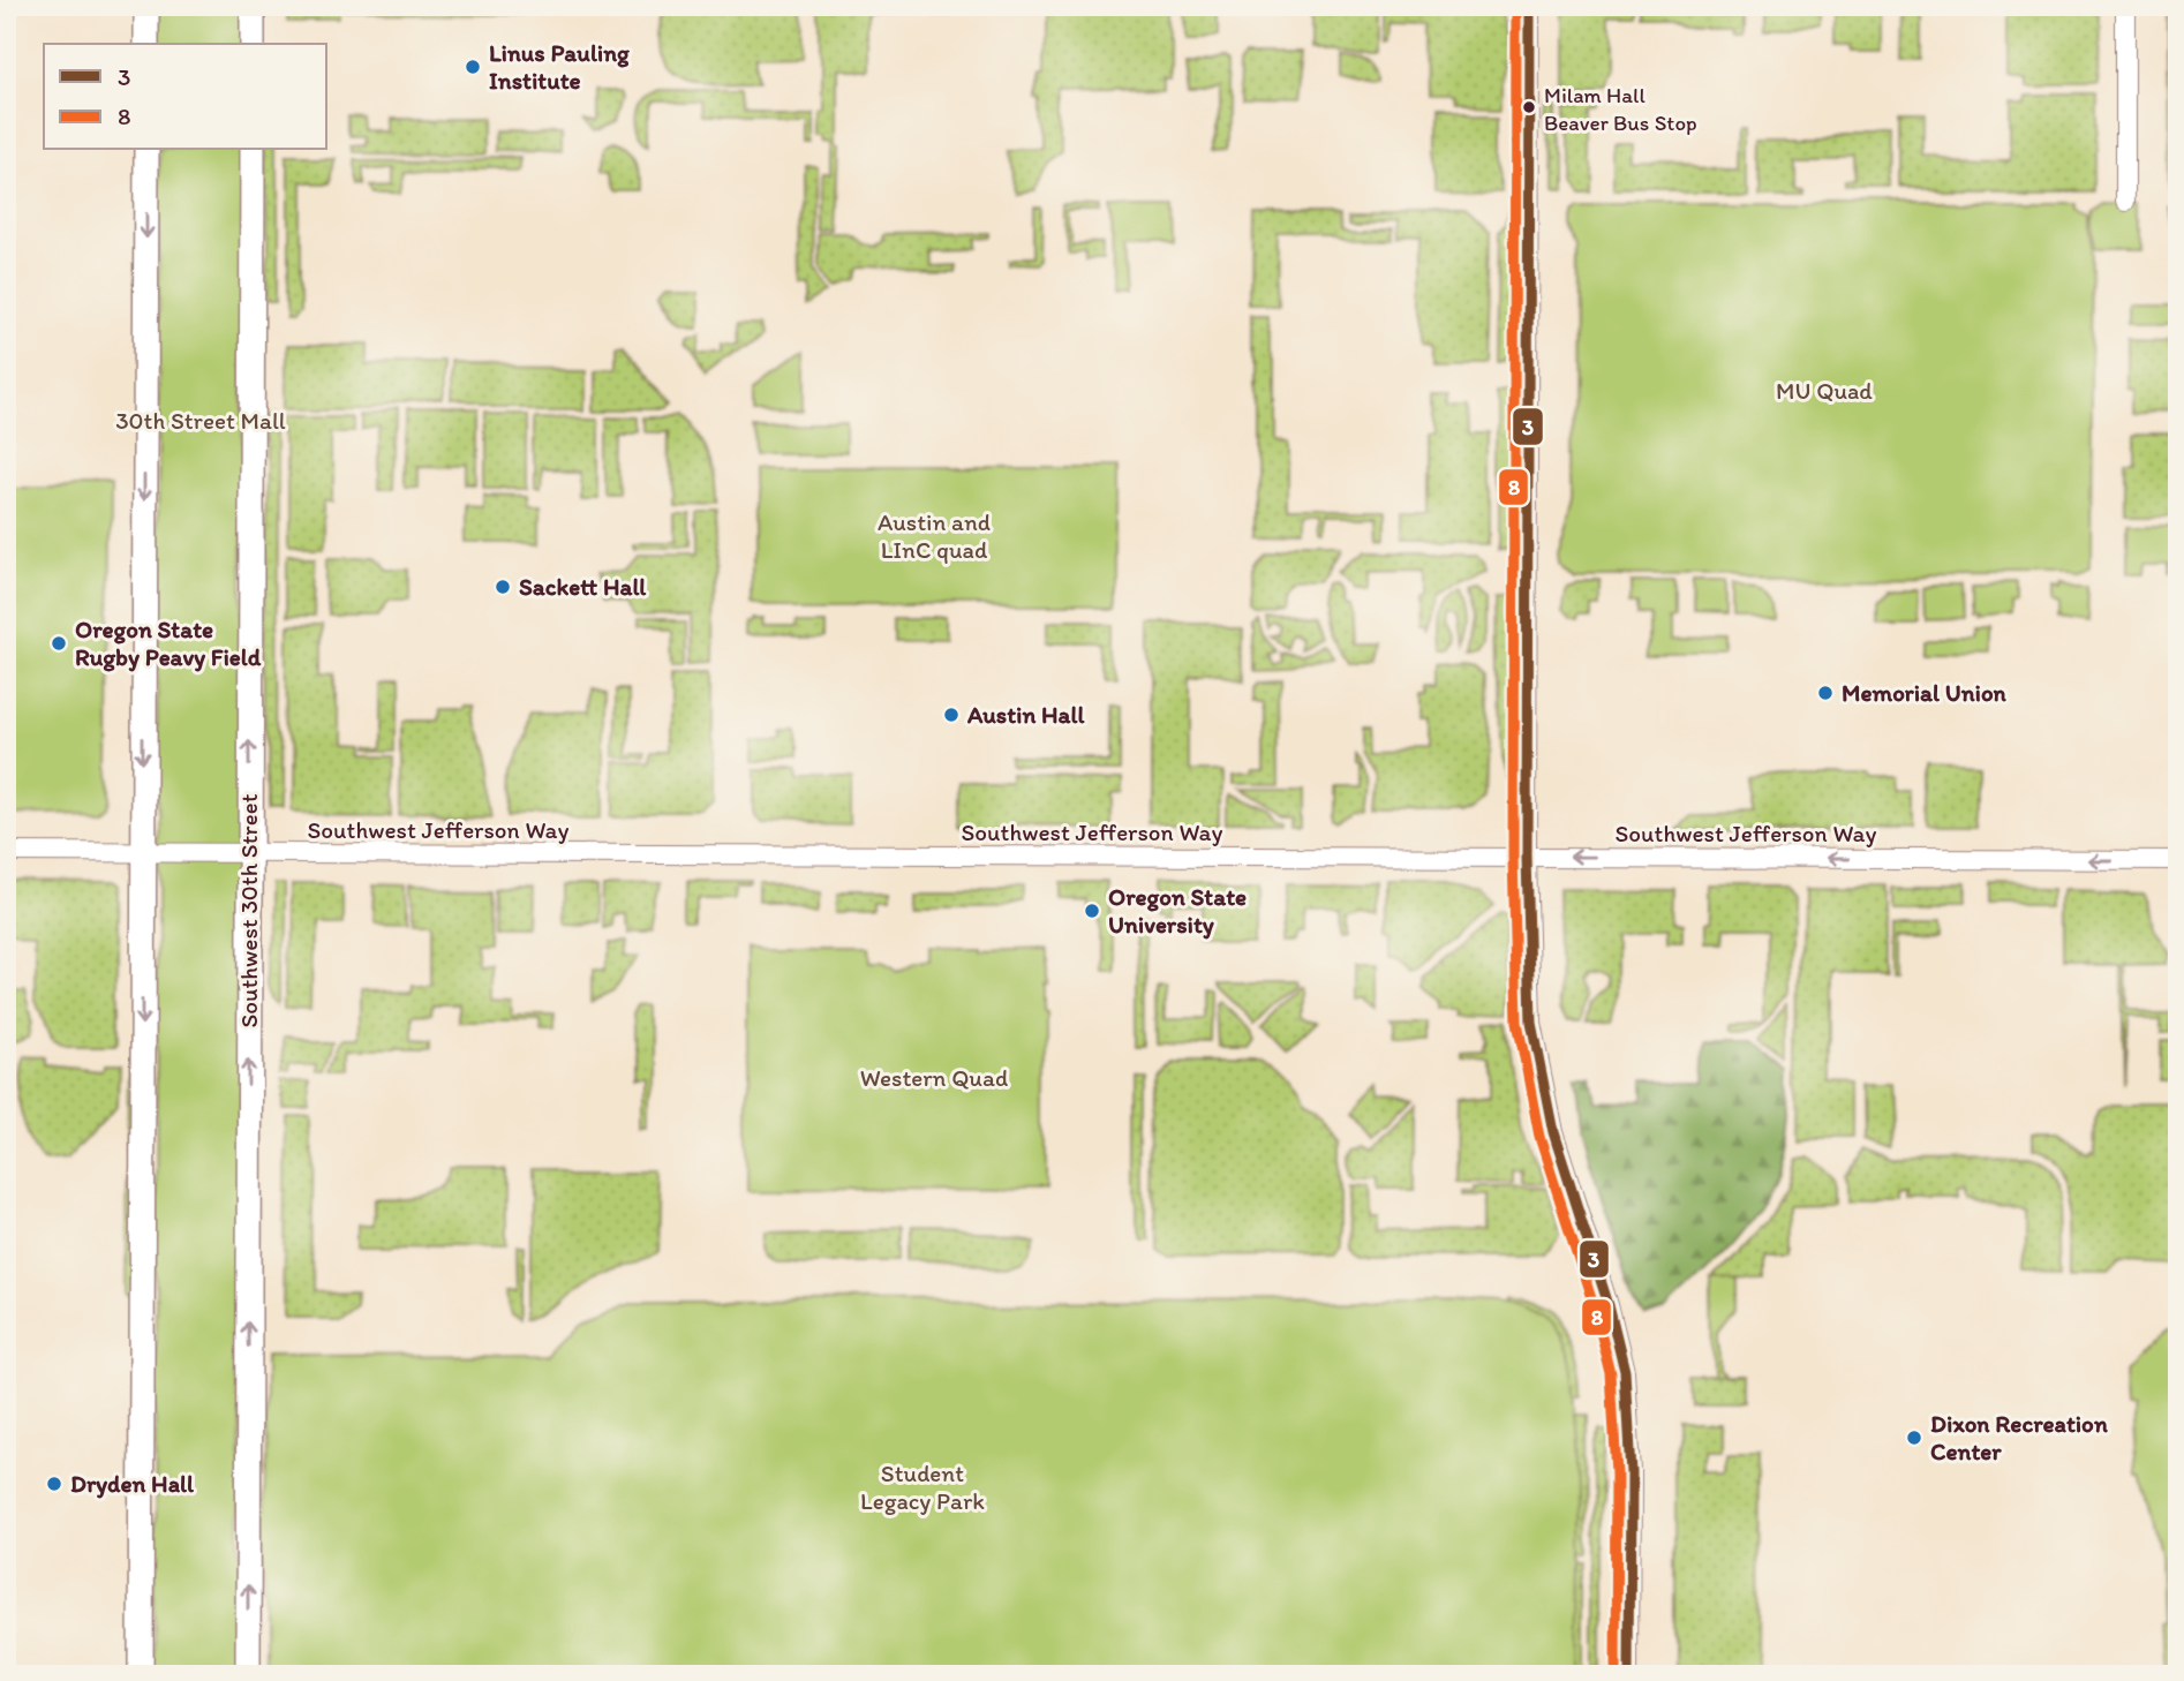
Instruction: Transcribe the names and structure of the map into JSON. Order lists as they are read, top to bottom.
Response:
{
  "streets": {
    "street": ["Southwest Jefferson Way", "Southwest 30th Street"]
  },
  "crossings": [
    ["Southwest Jefferson Way", "Southwest 30th Street"]
  ],
  "parks": [
    "MU Quad",
    "30th Street Mall",
    "Austin and LInC quad",
    "Western Quad",
    "Student Legacy Park"
  ],
  "places": [
    "Linus Pauling Institute",
    "Milam Hall Beaver Bus Stop",
    "Sackett Hall",
    "Oregon State Rugby Peavy Field",
    "Memorial Union",
    "Austin Hall",
    "Oregon State University",
    "Dixon Recreation Center",
    "Dryden Hall"
  ],
  "lines": ["transit line 3", "transit line 8"],
  "legend": ["3", "8"]
}
